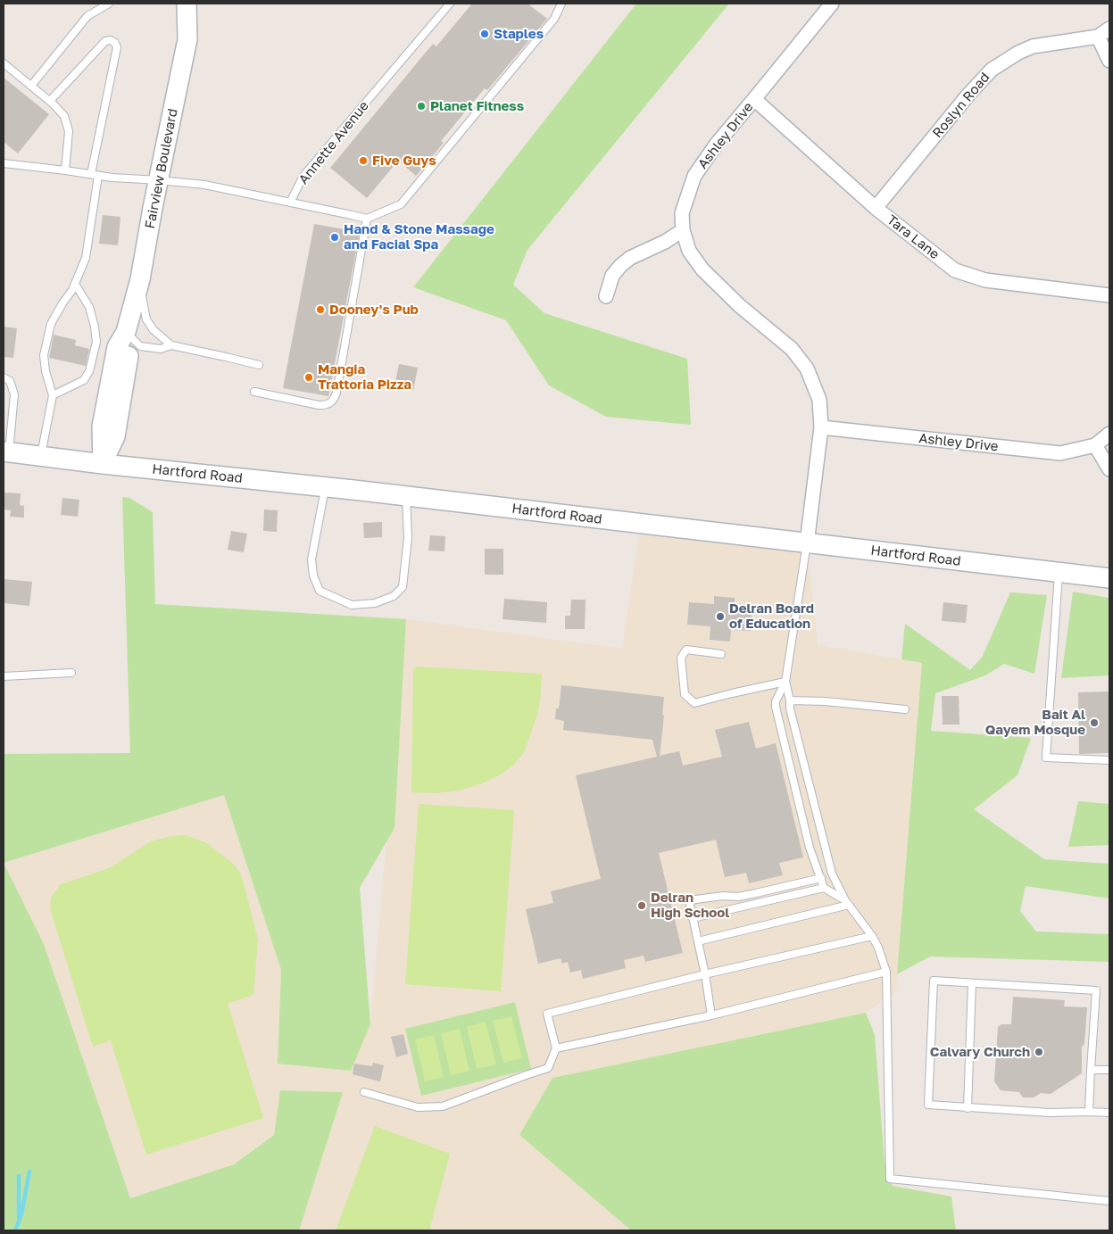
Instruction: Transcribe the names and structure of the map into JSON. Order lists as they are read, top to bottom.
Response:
{
  "streets": {
    "main road": ["Fairview Boulevard", "Hartford Road"],
    "street": ["Roslyn Road", "Ashley Drive", "Tara Lane"],
    "lane": ["Annette Avenue"]
  },
  "crossings": [
    ["Roslyn Road", "Tara Lane"],
    ["Ashley Drive", "Tara Lane"],
    ["Ashley Drive", "Hartford Road"],
    ["Fairview Boulevard", "Hartford Road"]
  ],
  "places": [
    "Staples",
    "Planet Fitness",
    "Five Guys",
    "Hand & Stone Massage and Facial Spa",
    "Dooney's Pub",
    "Mangia Trattoria Pizza",
    "Delran Board of Education",
    "Bait Al Qayem Mosque",
    "Delran High School",
    "Calvary Church"
  ]
}
